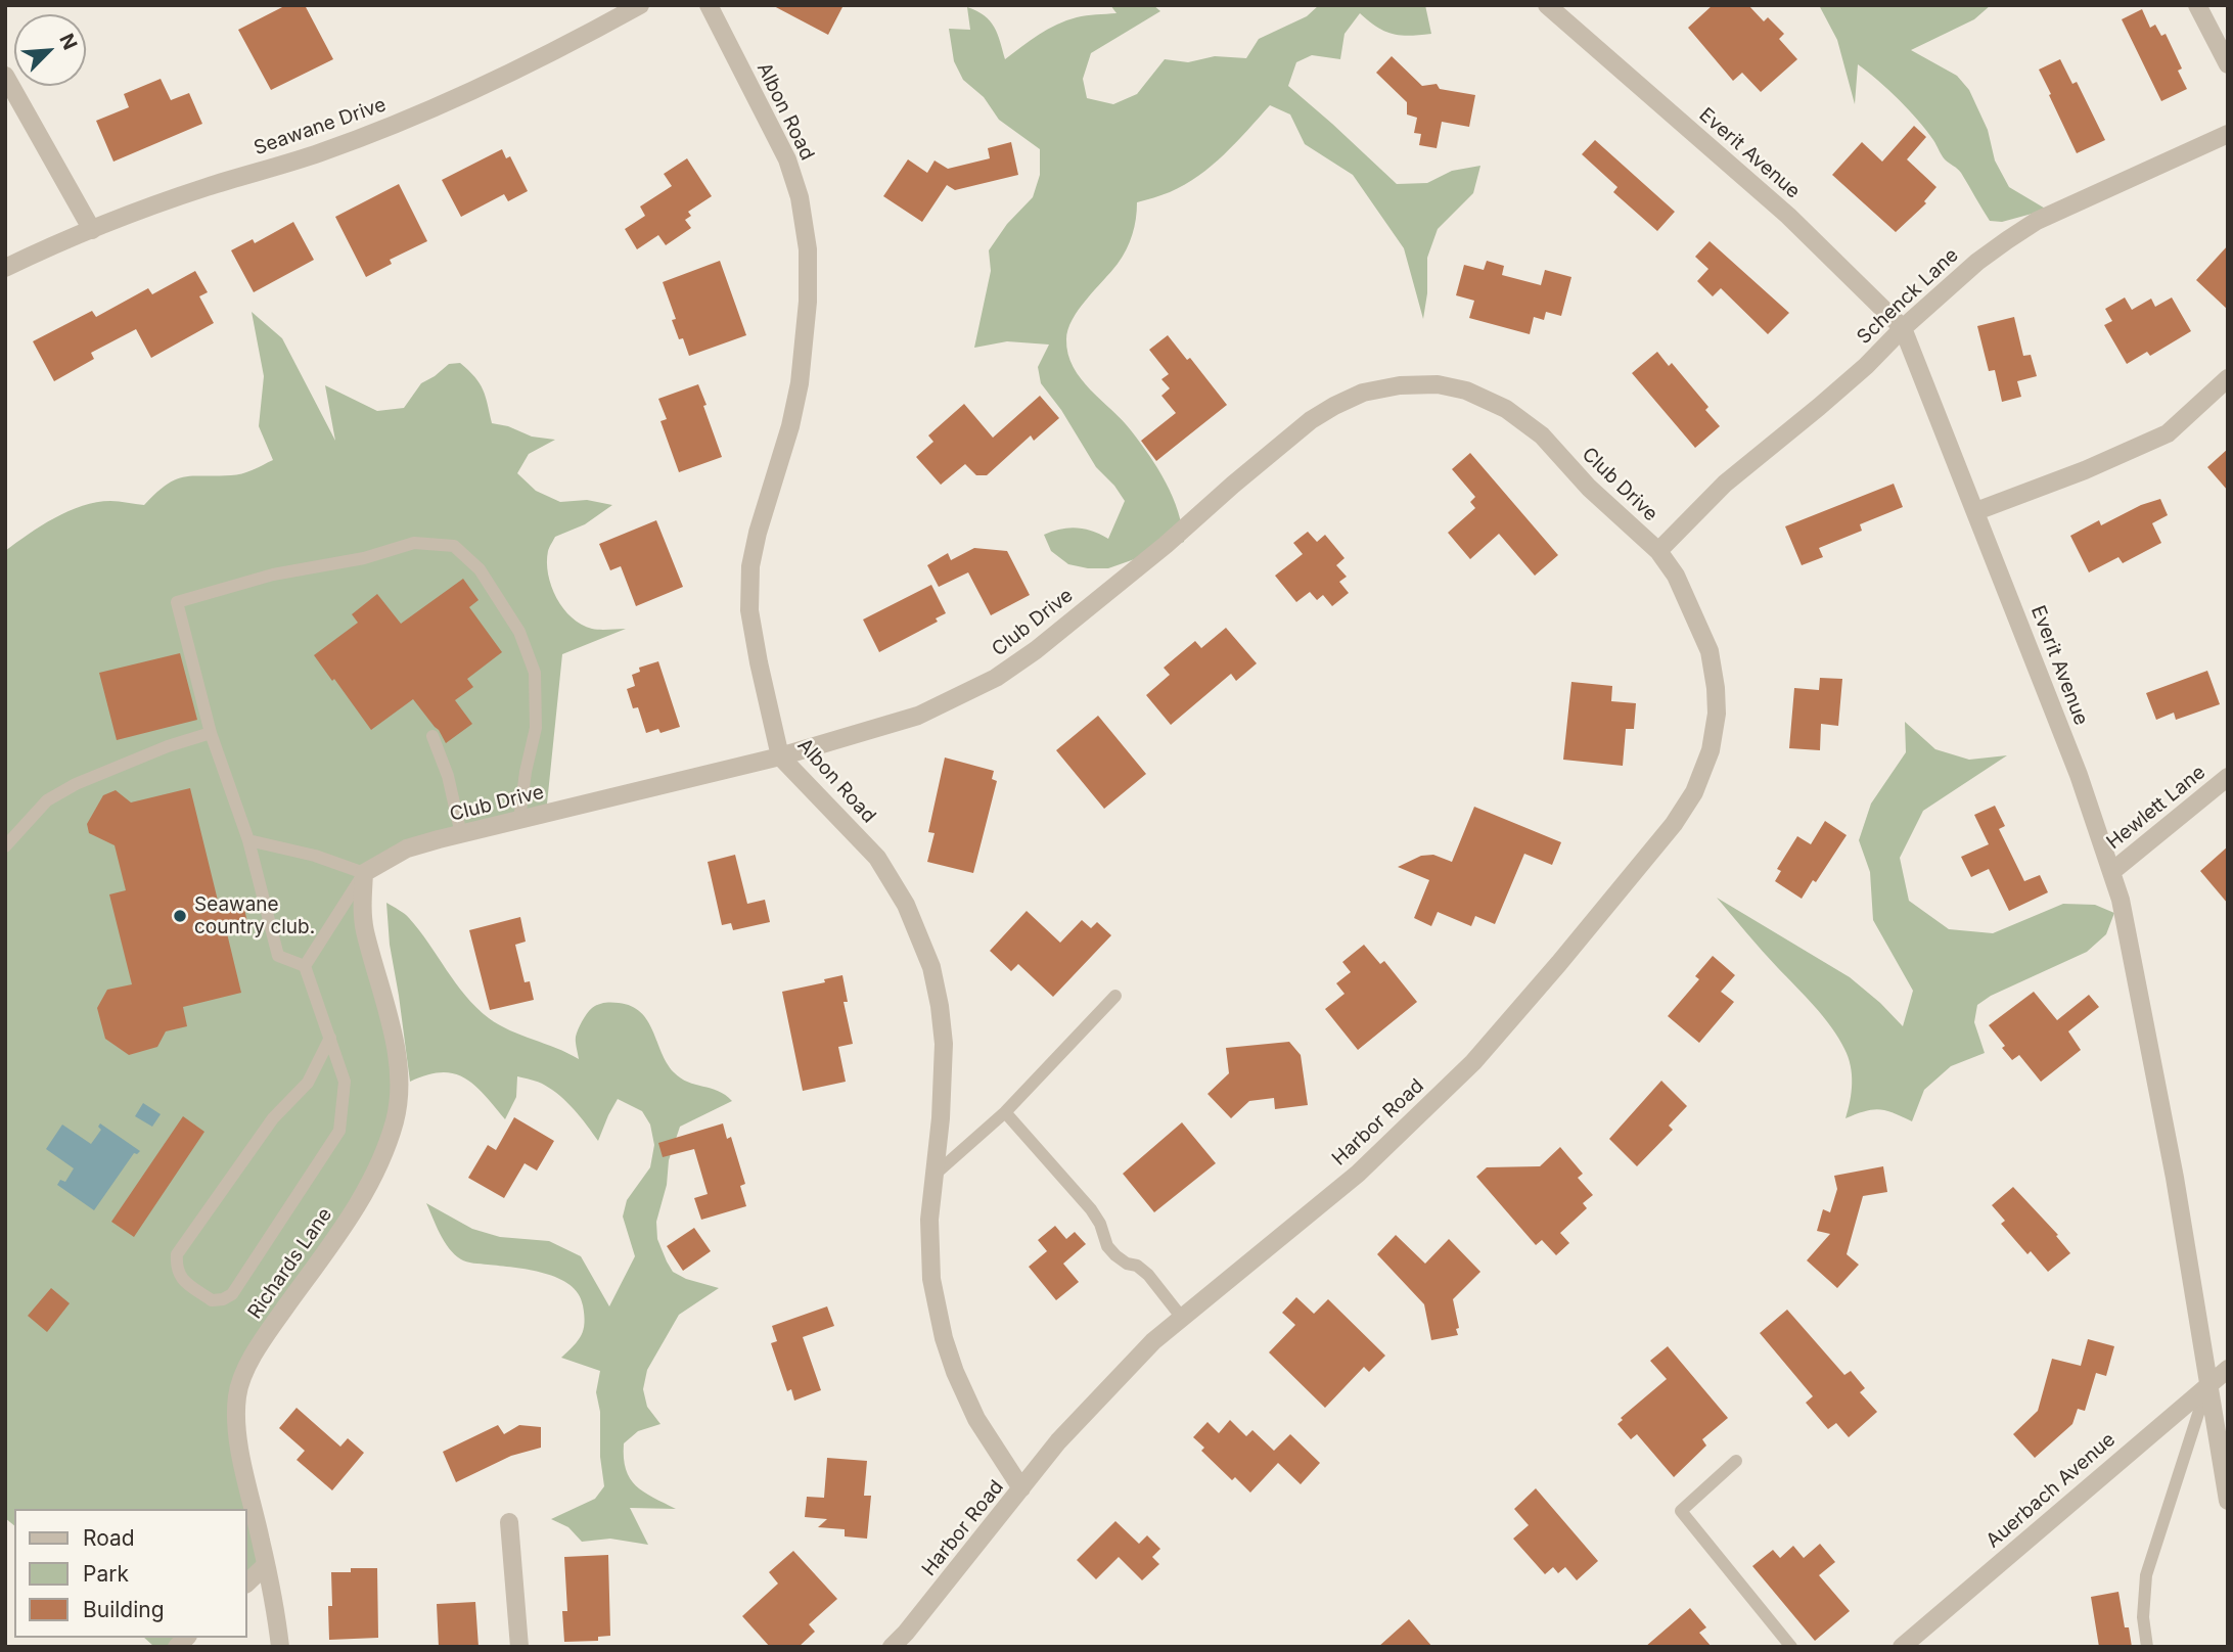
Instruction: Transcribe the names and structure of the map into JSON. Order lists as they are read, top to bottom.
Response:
{
  "streets": {
    "street": [
      "Albon Road",
      "Seawane Drive",
      "Everit Avenue",
      "Schenck Lane",
      "Club Drive",
      "Hewlett Lane",
      "Harbor Road",
      "Richards Lane",
      "Auerbach Avenue"
    ]
  },
  "crossings": [
    ["Albon Road", "Club Drive"],
    ["Albon Road", "Harbor Road"],
    ["Everit Avenue", "Schenck Lane"],
    ["Everit Avenue", "Hewlett Lane"],
    ["Everit Avenue", "Auerbach Avenue"],
    ["Schenck Lane", "Club Drive"],
    ["Schenck Lane", "Harbor Road"],
    ["Club Drive", "Harbor Road"],
    ["Club Drive", "Richards Lane"]
  ],
  "places": ["Seawane country club."],
  "legend": ["Road", "Park", "Building"],
  "north": "top right"
}
